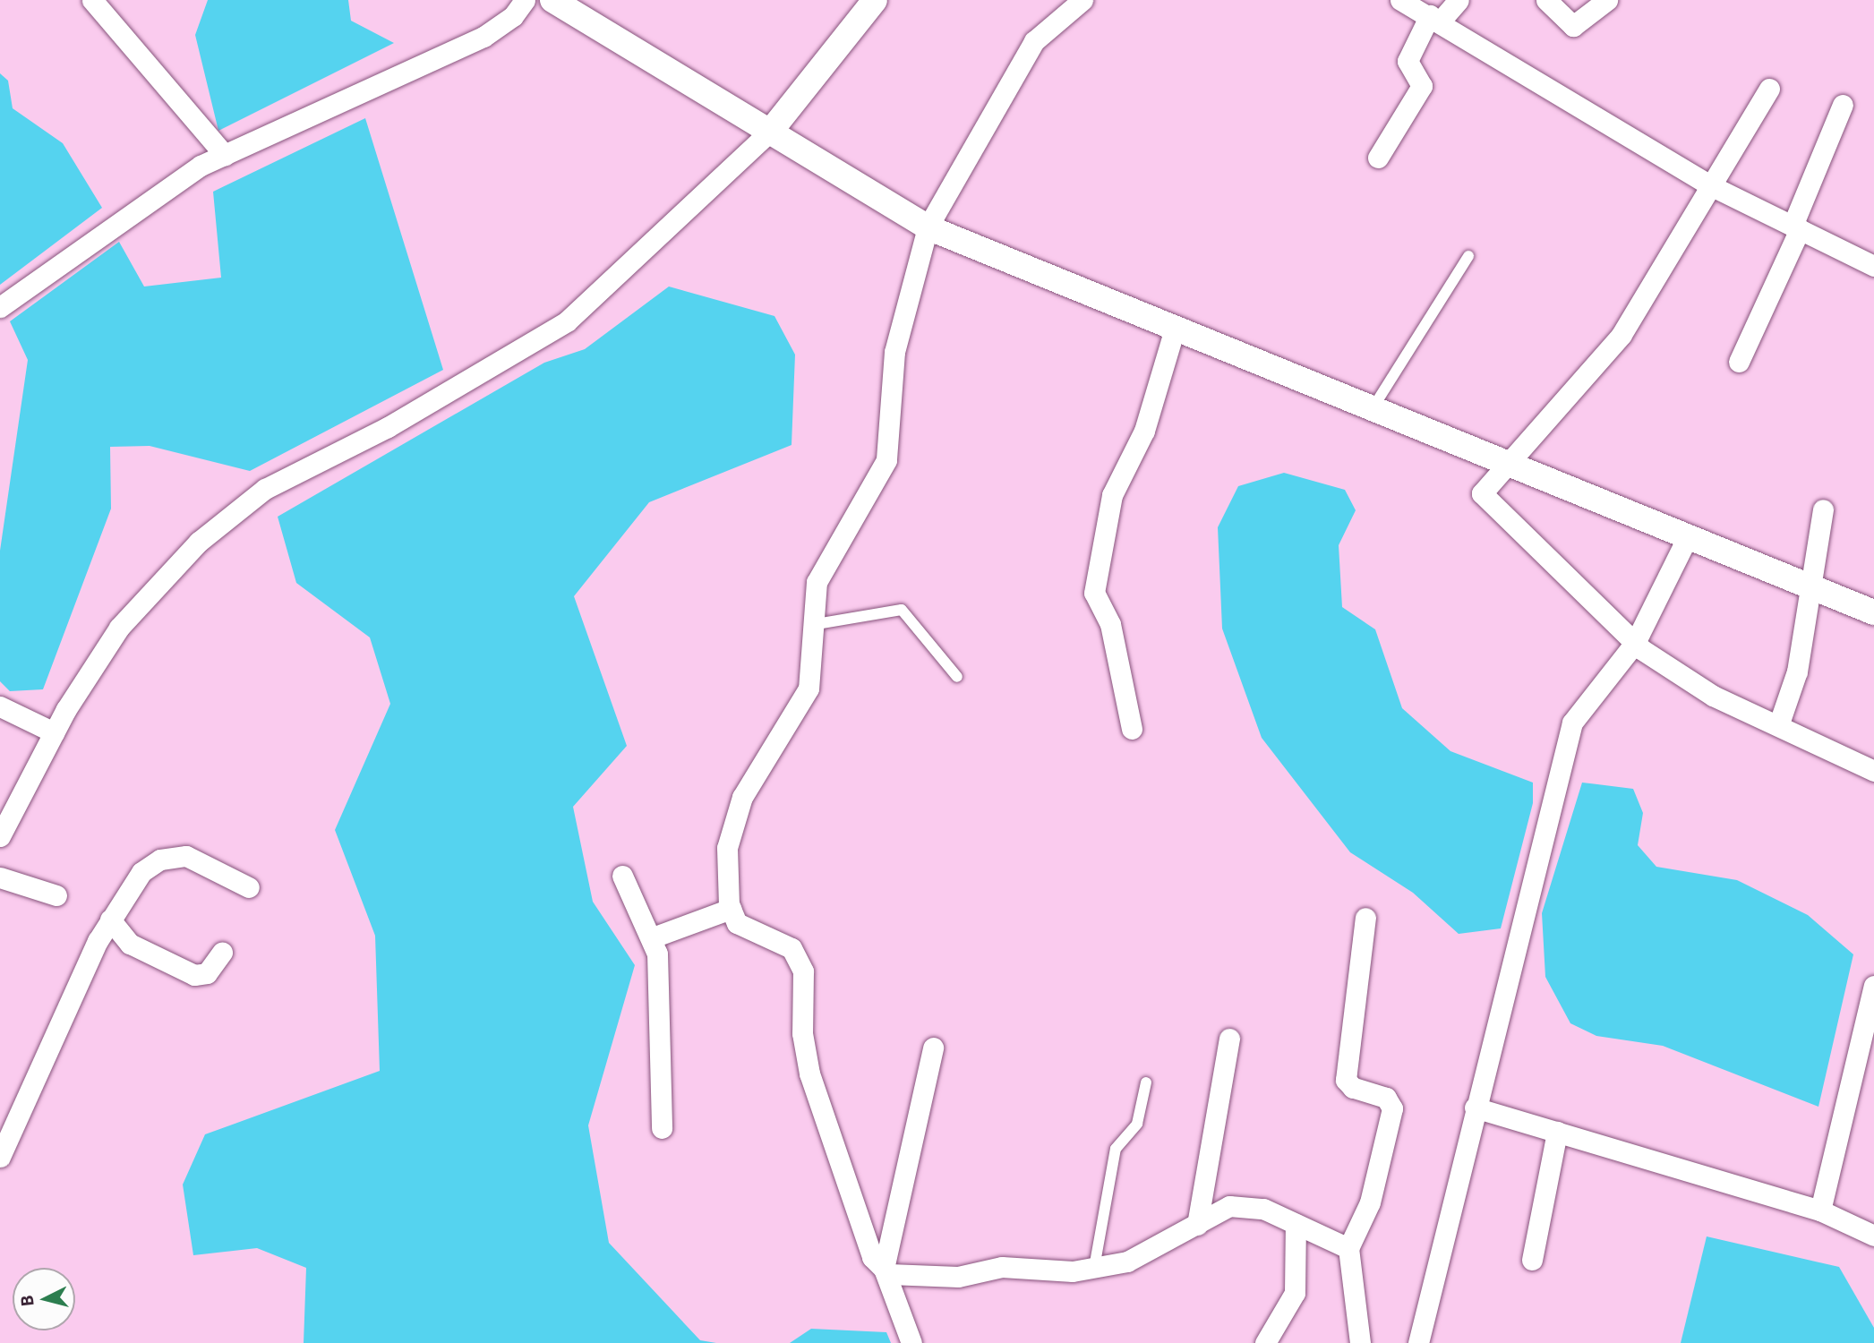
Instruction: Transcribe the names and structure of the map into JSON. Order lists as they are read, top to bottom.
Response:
{
  "north": "left"
}
